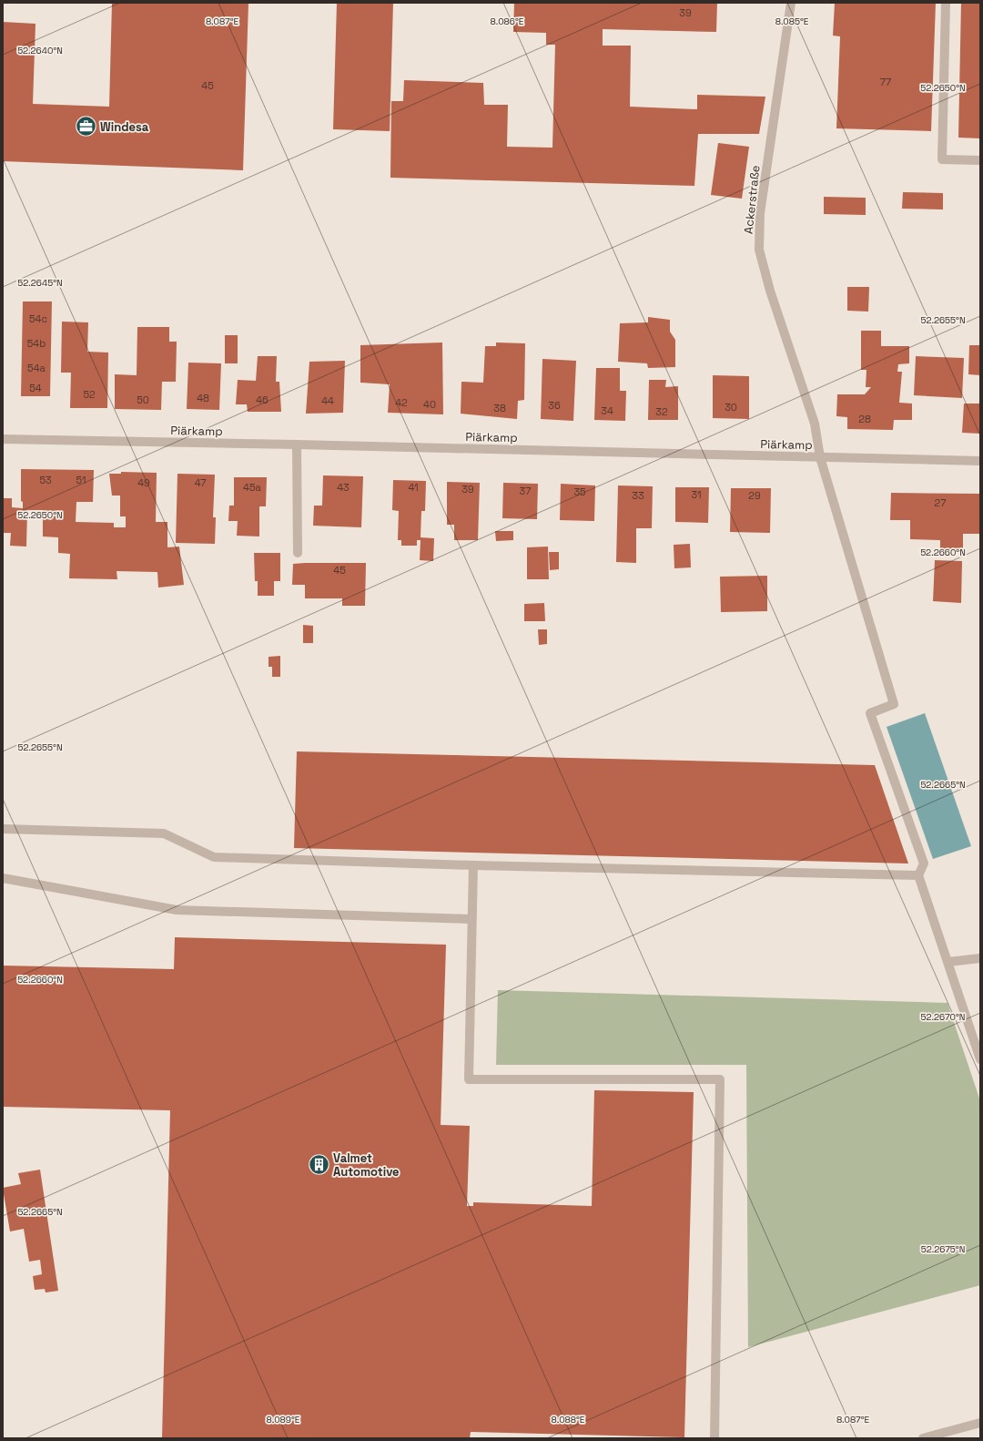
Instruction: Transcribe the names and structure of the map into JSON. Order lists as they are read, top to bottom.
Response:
{
  "streets": {
    "street": ["Ackerstraße", "Piärkamp"]
  },
  "crossings": [
    ["Ackerstraße", "Piärkamp"]
  ],
  "places": {
    "office": ["Windesa"],
    "building": ["Valmet Automotive"]
  },
  "house_numbers": [
    "39",
    "77",
    "45",
    "54c",
    "54b",
    "54a",
    "54",
    "52",
    "48",
    "50",
    "46",
    "44",
    "42",
    "40",
    "36",
    "30",
    "38",
    "34",
    "32",
    "28",
    "53",
    "51",
    "49",
    "47",
    "45a",
    "43",
    "41",
    "39",
    "37",
    "35",
    "31",
    "33",
    "29",
    "27",
    "45"
  ],
  "coordinates": [
    "8.087°E",
    "8.086°E",
    "8.085°E",
    "52.2640°N",
    "52.2650°N",
    "52.2645°N",
    "52.2655°N",
    "52.2660°N",
    "52.2665°N",
    "52.2670°N",
    "52.2675°N",
    "8.089°E",
    "8.088°E"
  ]
}
